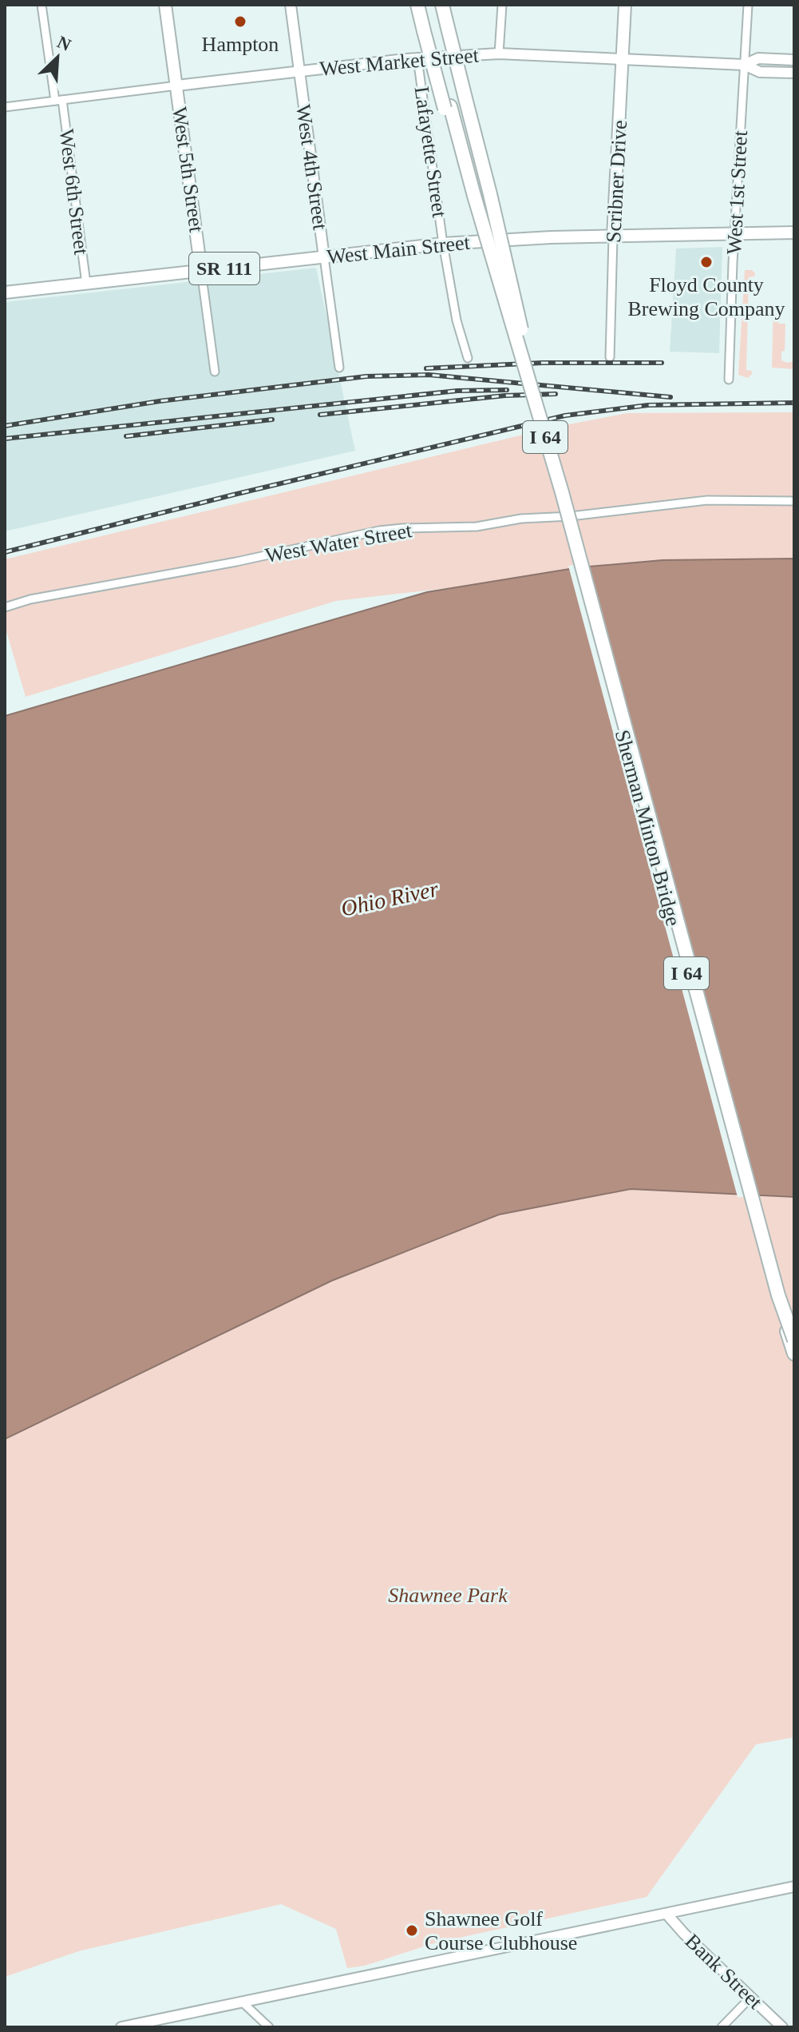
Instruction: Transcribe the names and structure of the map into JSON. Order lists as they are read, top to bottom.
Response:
{
  "streets": {
    "highway": ["I 64", "Sherman Minton Bridge"],
    "main road": [
      "West 5th Street",
      "Scribner Drive",
      "West Main Street",
      "SR 111"
    ],
    "street": [
      "West Market Street",
      "Lafayette Street",
      "West 4th Street",
      "West 6th Street",
      "West 1st Street",
      "West Water Street",
      "Bank Street"
    ]
  },
  "crossings": [
    ["West Market Street", "Lafayette Street"],
    ["West Market Street", "West 4th Street"],
    ["West Market Street", "West 5th Street"],
    ["West Market Street", "Scribner Drive"],
    ["West Market Street", "West 6th Street"],
    ["West Market Street", "West 1st Street"],
    ["Lafayette Street", "West Main Street"],
    ["West 4th Street", "West Main Street"],
    ["West 5th Street", "West Main Street"],
    ["Scribner Drive", "West Main Street"],
    ["West 6th Street", "West Main Street"],
    ["West 1st Street", "West Main Street"],
    ["I 64", "Sherman Minton Bridge"]
  ],
  "water": ["Ohio River"],
  "parks": ["Shawnee Park"],
  "places": ["Hampton", "Floyd County Brewing Company", "Shawnee Golf Course Clubhouse"],
  "north": "top right"
}
